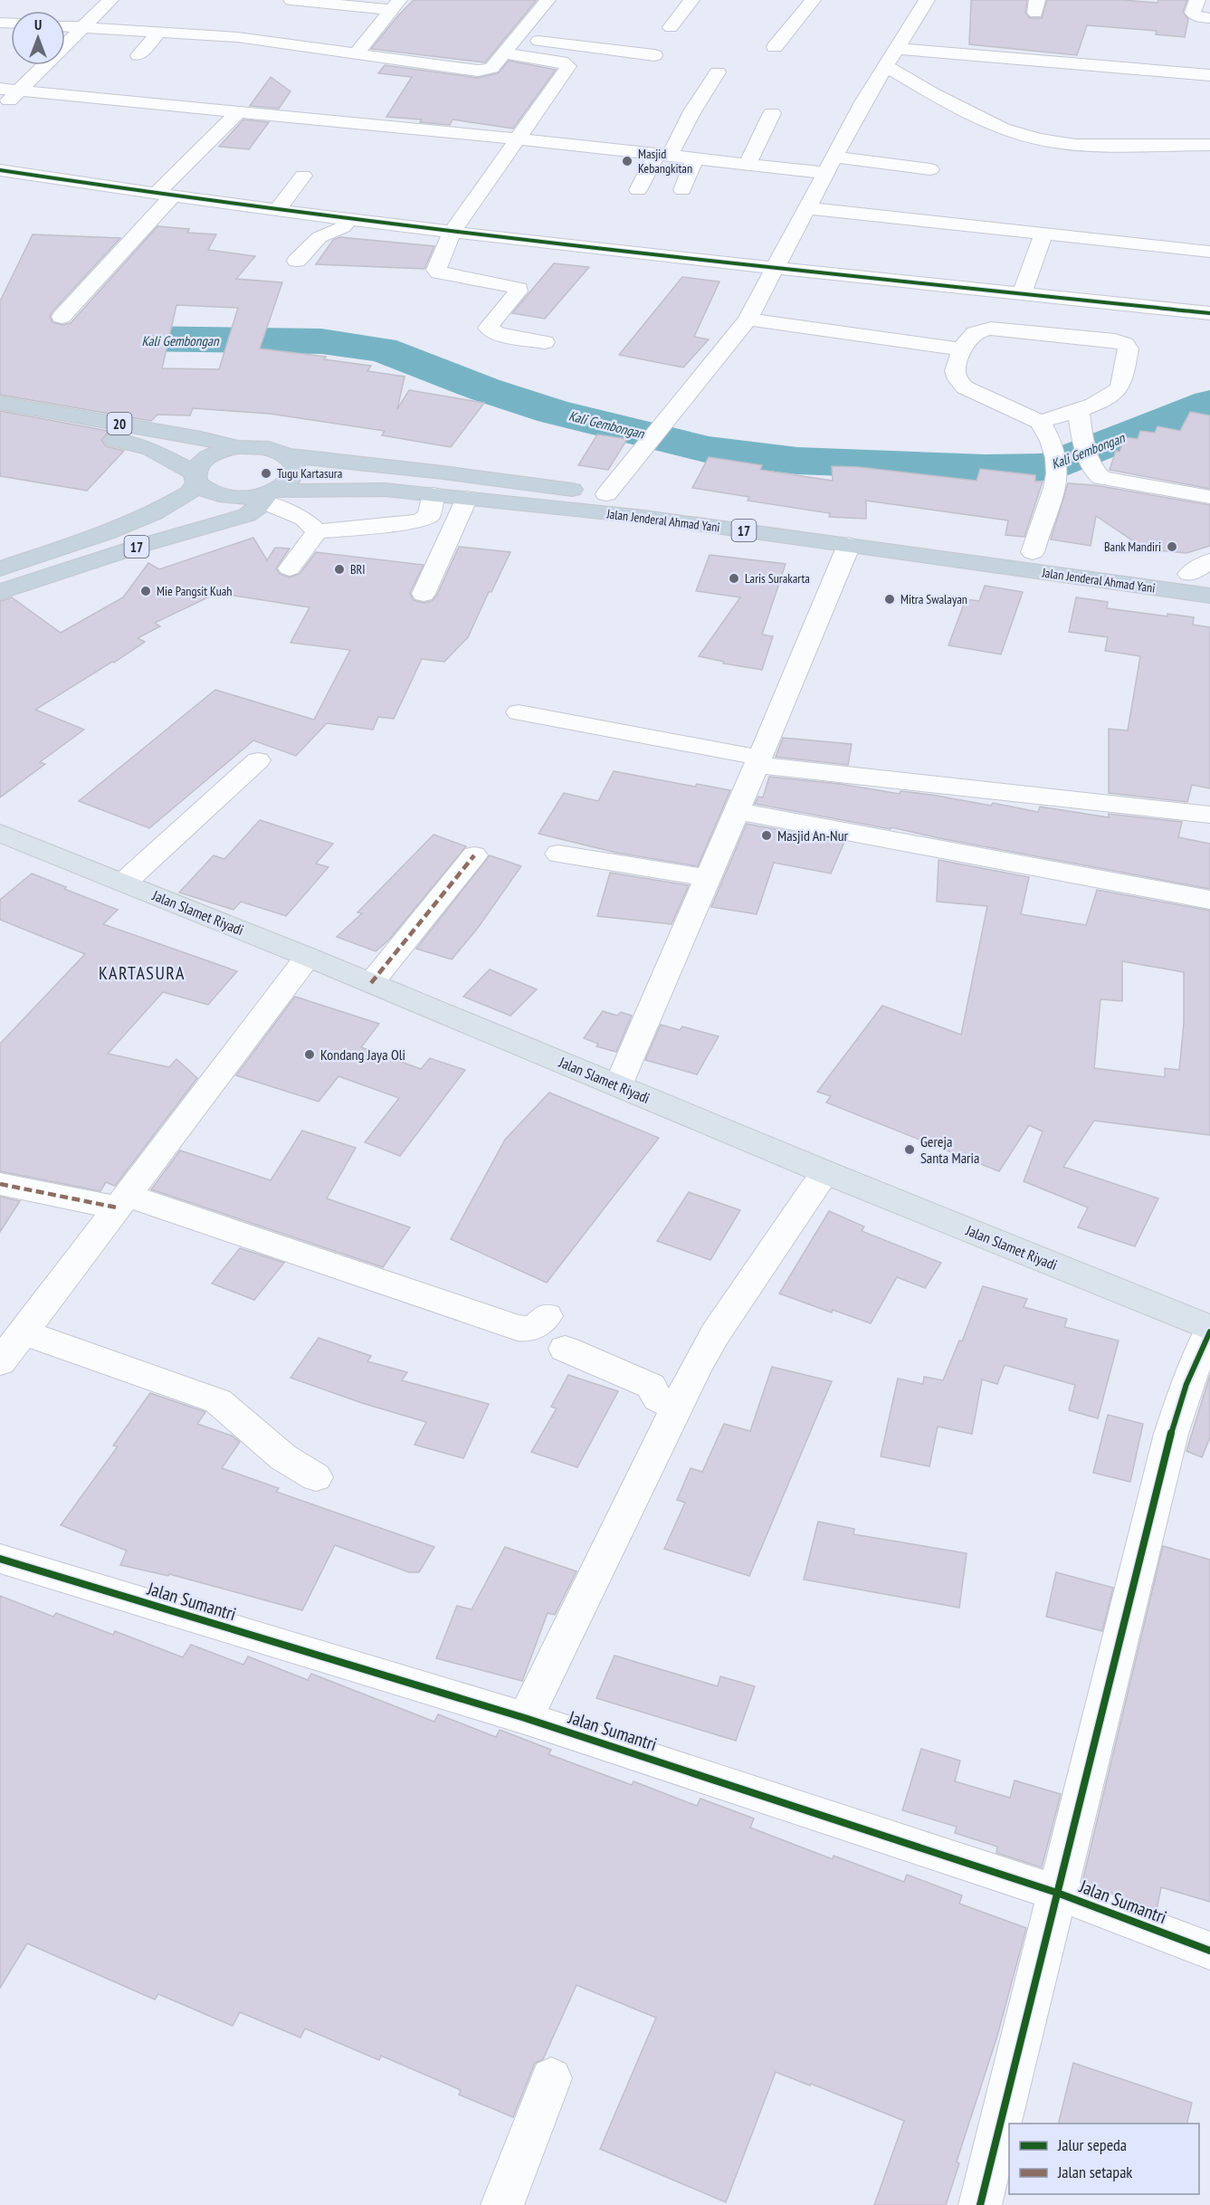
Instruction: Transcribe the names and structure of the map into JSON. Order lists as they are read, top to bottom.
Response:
{
  "streets": {
    "highway": ["20", "Jalan Jenderal Ahmad Yani", "17"],
    "main road": ["Jalan Slamet Riyadi"],
    "street": ["Jalan Sumantri"]
  },
  "crossings": [
    ["20", "17"],
    ["Jalan Jenderal Ahmad Yani", "17"]
  ],
  "districts": ["KARTASURA"],
  "water": ["Kali Gembongan"],
  "places": [
    "Masjid Kebangkitan",
    "Tugu Kartasura",
    "Bank Mandiri",
    "BRI",
    "Laris Surakarta",
    "Mie Pangsit Kuah",
    "Mitra Swalayan",
    "Masjid An-Nur",
    "Kondang Jaya Oli",
    "Gereja Santa Maria"
  ],
  "legend": ["Jalur sepeda", "Jalan setapak"],
  "north": "top"
}
